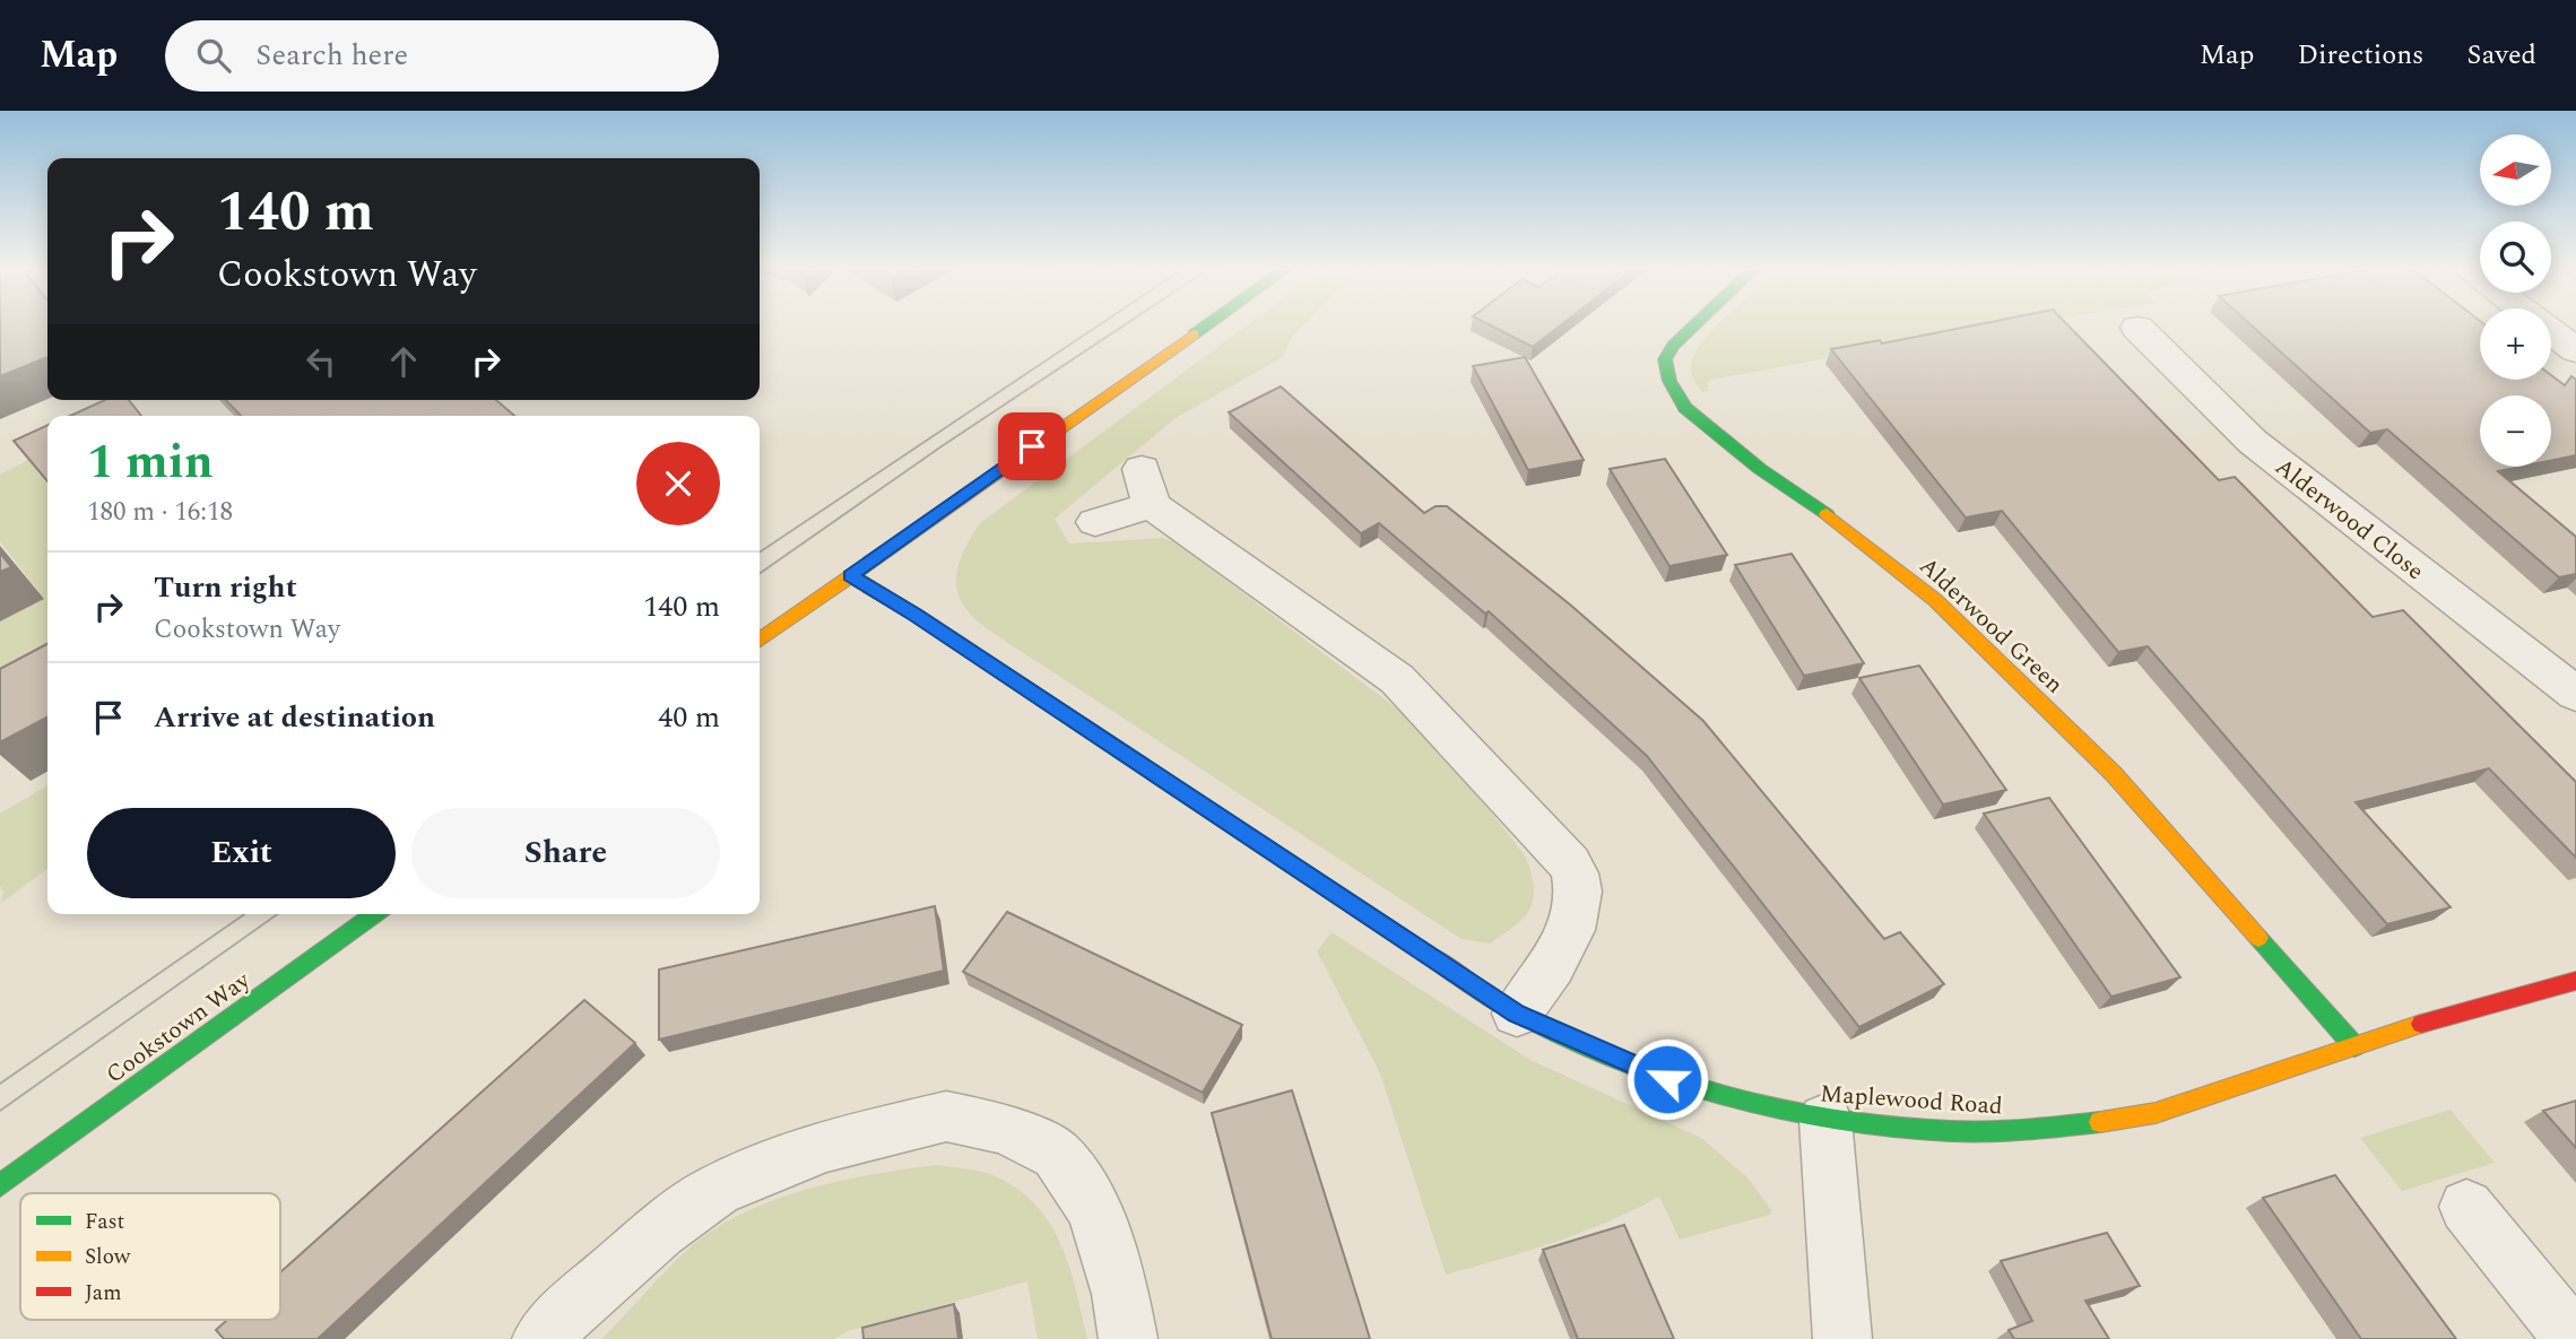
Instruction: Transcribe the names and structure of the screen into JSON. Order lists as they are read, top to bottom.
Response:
{
  "streets": {
    "street": [
      "Alderwood Close",
      "Alderwood Green",
      "Cookstown Way",
      "Maplewood Road"
    ]
  },
  "crossings": [
    ["Alderwood Green", "Maplewood Road"]
  ],
  "legend": ["Fast", "Slow", "Jam"],
  "north": "left",
  "page": {
    "header": "Map",
    "search": "Search here",
    "nav": ["Map", "Directions", "Saved"],
    "map_buttons": ["+", "−"],
    "turn": ["140 m", "Cookstown Way"],
    "heading": ["1 min", "180 m · 16:18"],
    "list": [
      {
        "name": "Turn right",
        "note": "Cookstown Way",
        "value": "140 m"
      },
      {
        "name": "Arrive at destination",
        "value": "40 m"
      }
    ],
    "buttons": ["Exit", "Share"]
  }
}
